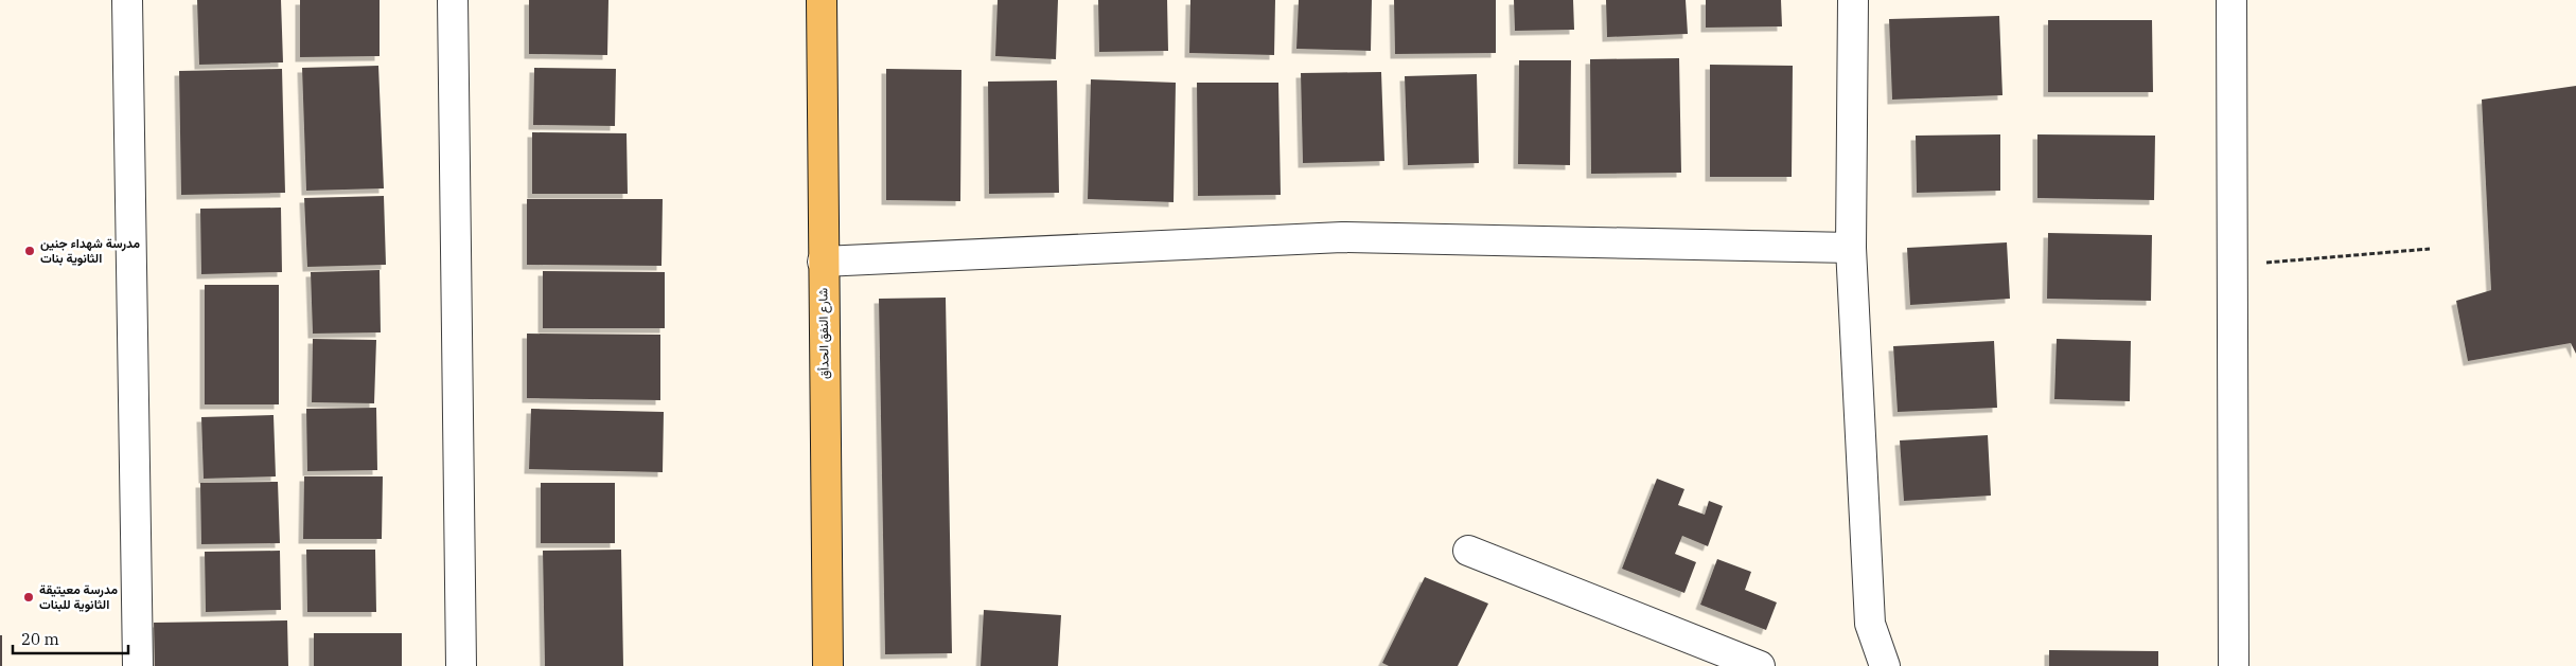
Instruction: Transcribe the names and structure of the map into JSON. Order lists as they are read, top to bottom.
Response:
{
  "streets": {
    "main road": ["شارع النفق الحدأق"]
  },
  "places": ["مدرسة شهداء جنين الثانوية بنات", "مدرسة معيتيقة الثانوية للبنات"],
  "scale_bar": "20 m"
}
